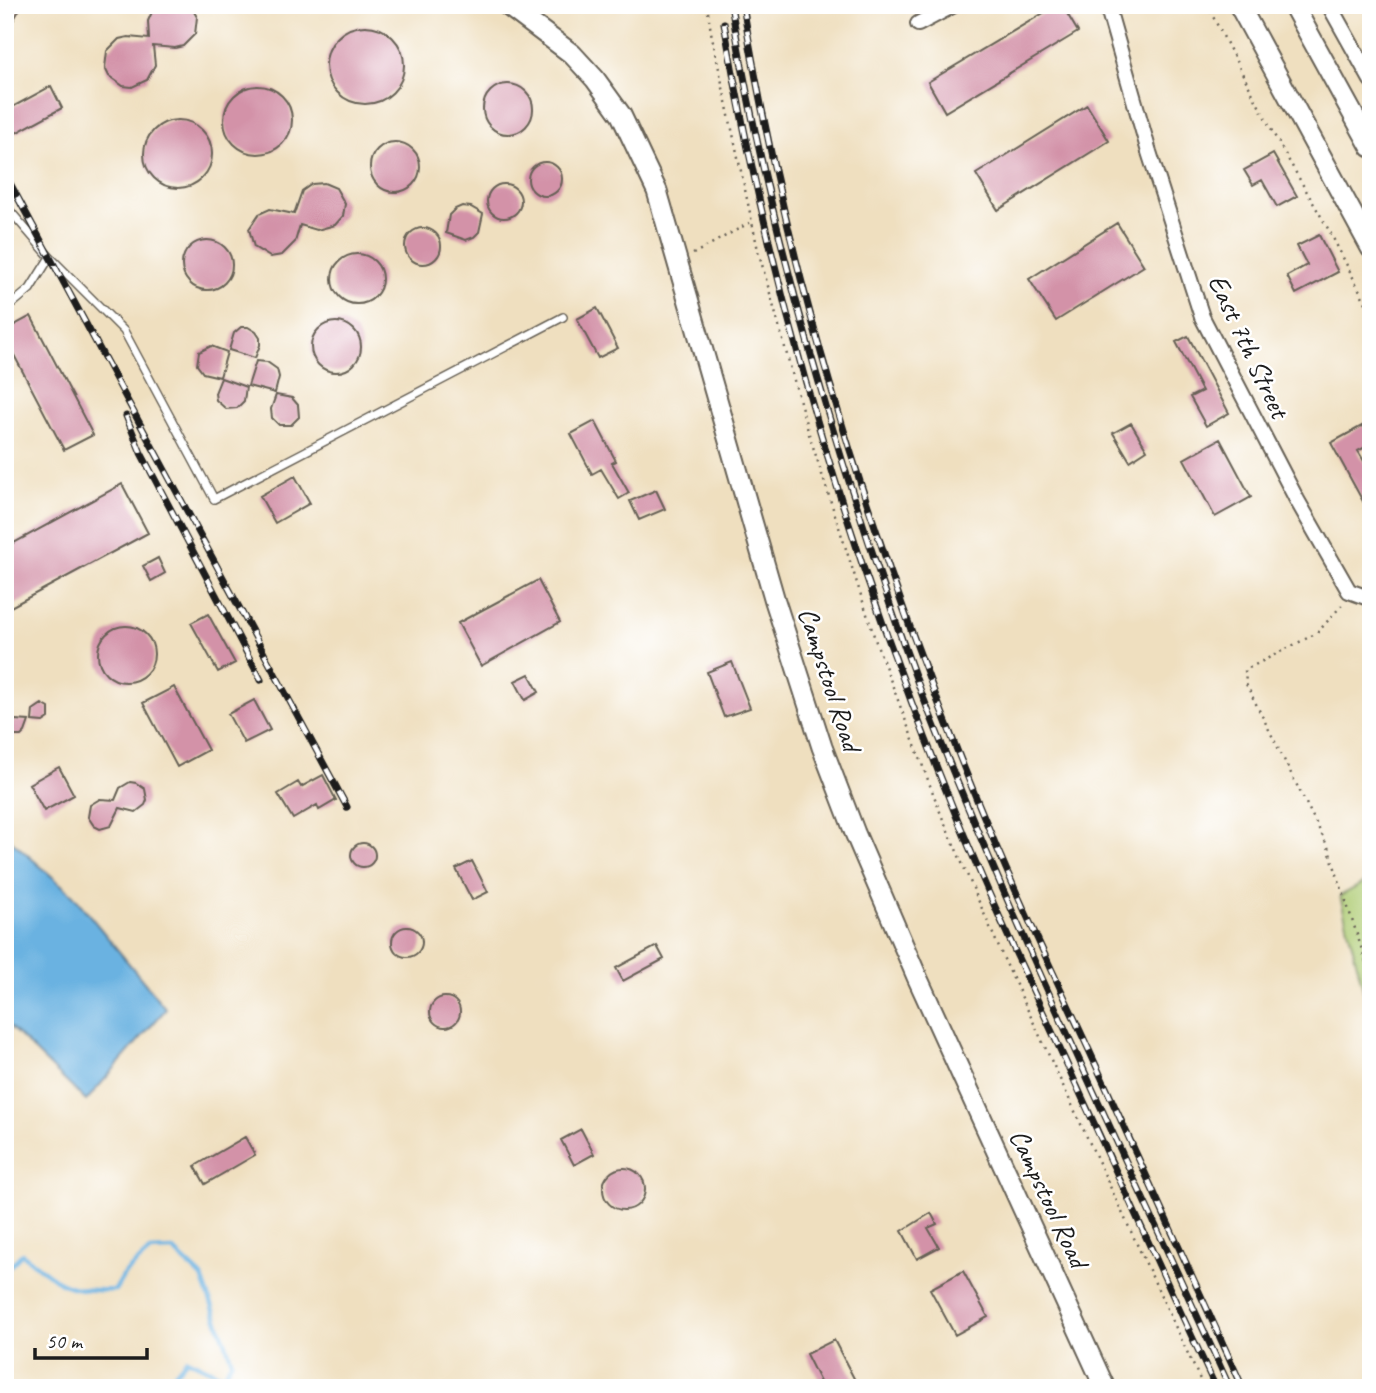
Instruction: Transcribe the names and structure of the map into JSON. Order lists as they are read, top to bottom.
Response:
{
  "streets": {
    "main road": ["Campstool Road"],
    "street": ["East 7th Street"]
  },
  "scale_bar": "50 m"
}
